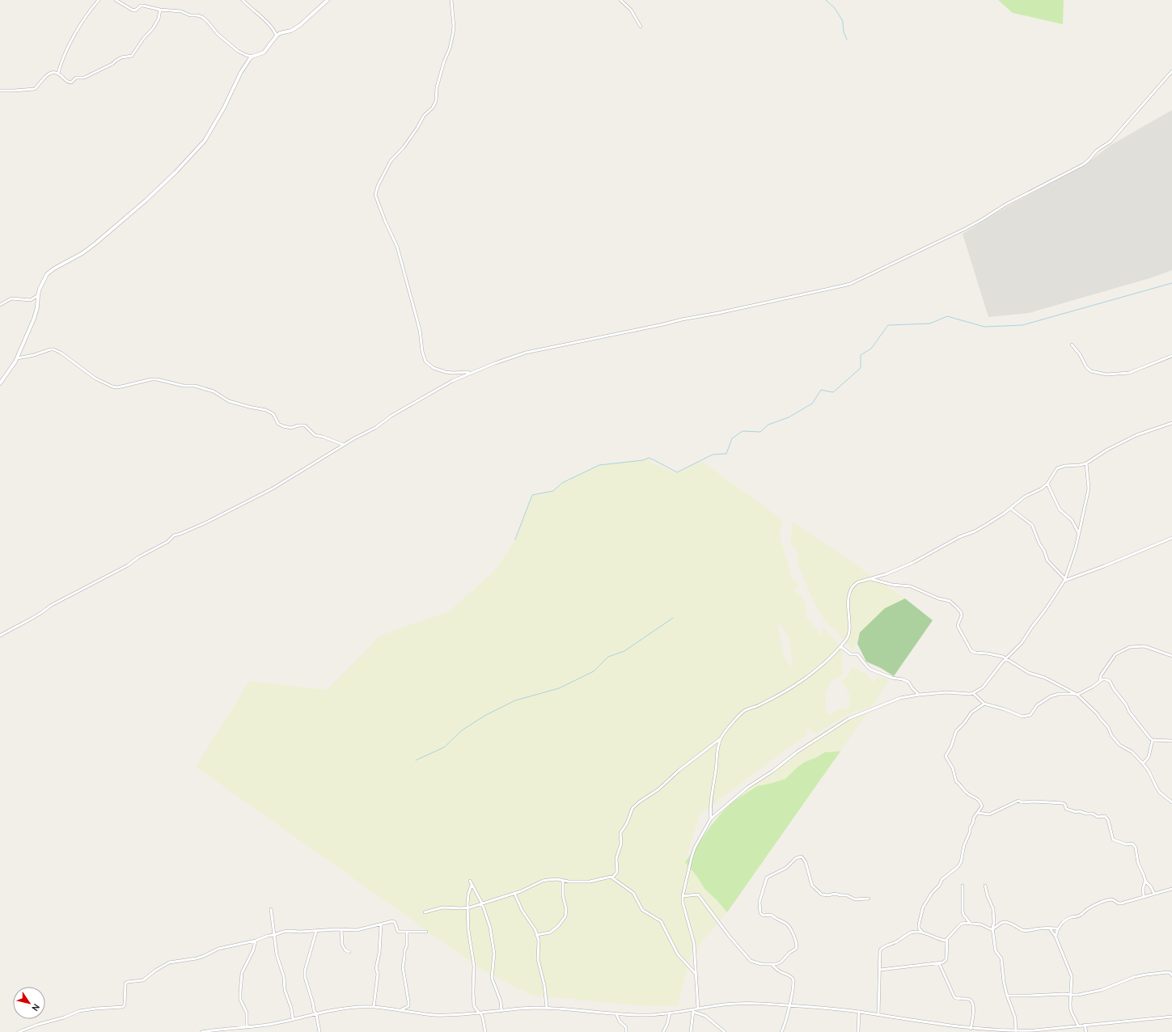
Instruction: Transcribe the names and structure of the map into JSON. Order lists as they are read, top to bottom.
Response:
{
  "north": "bottom right"
}
